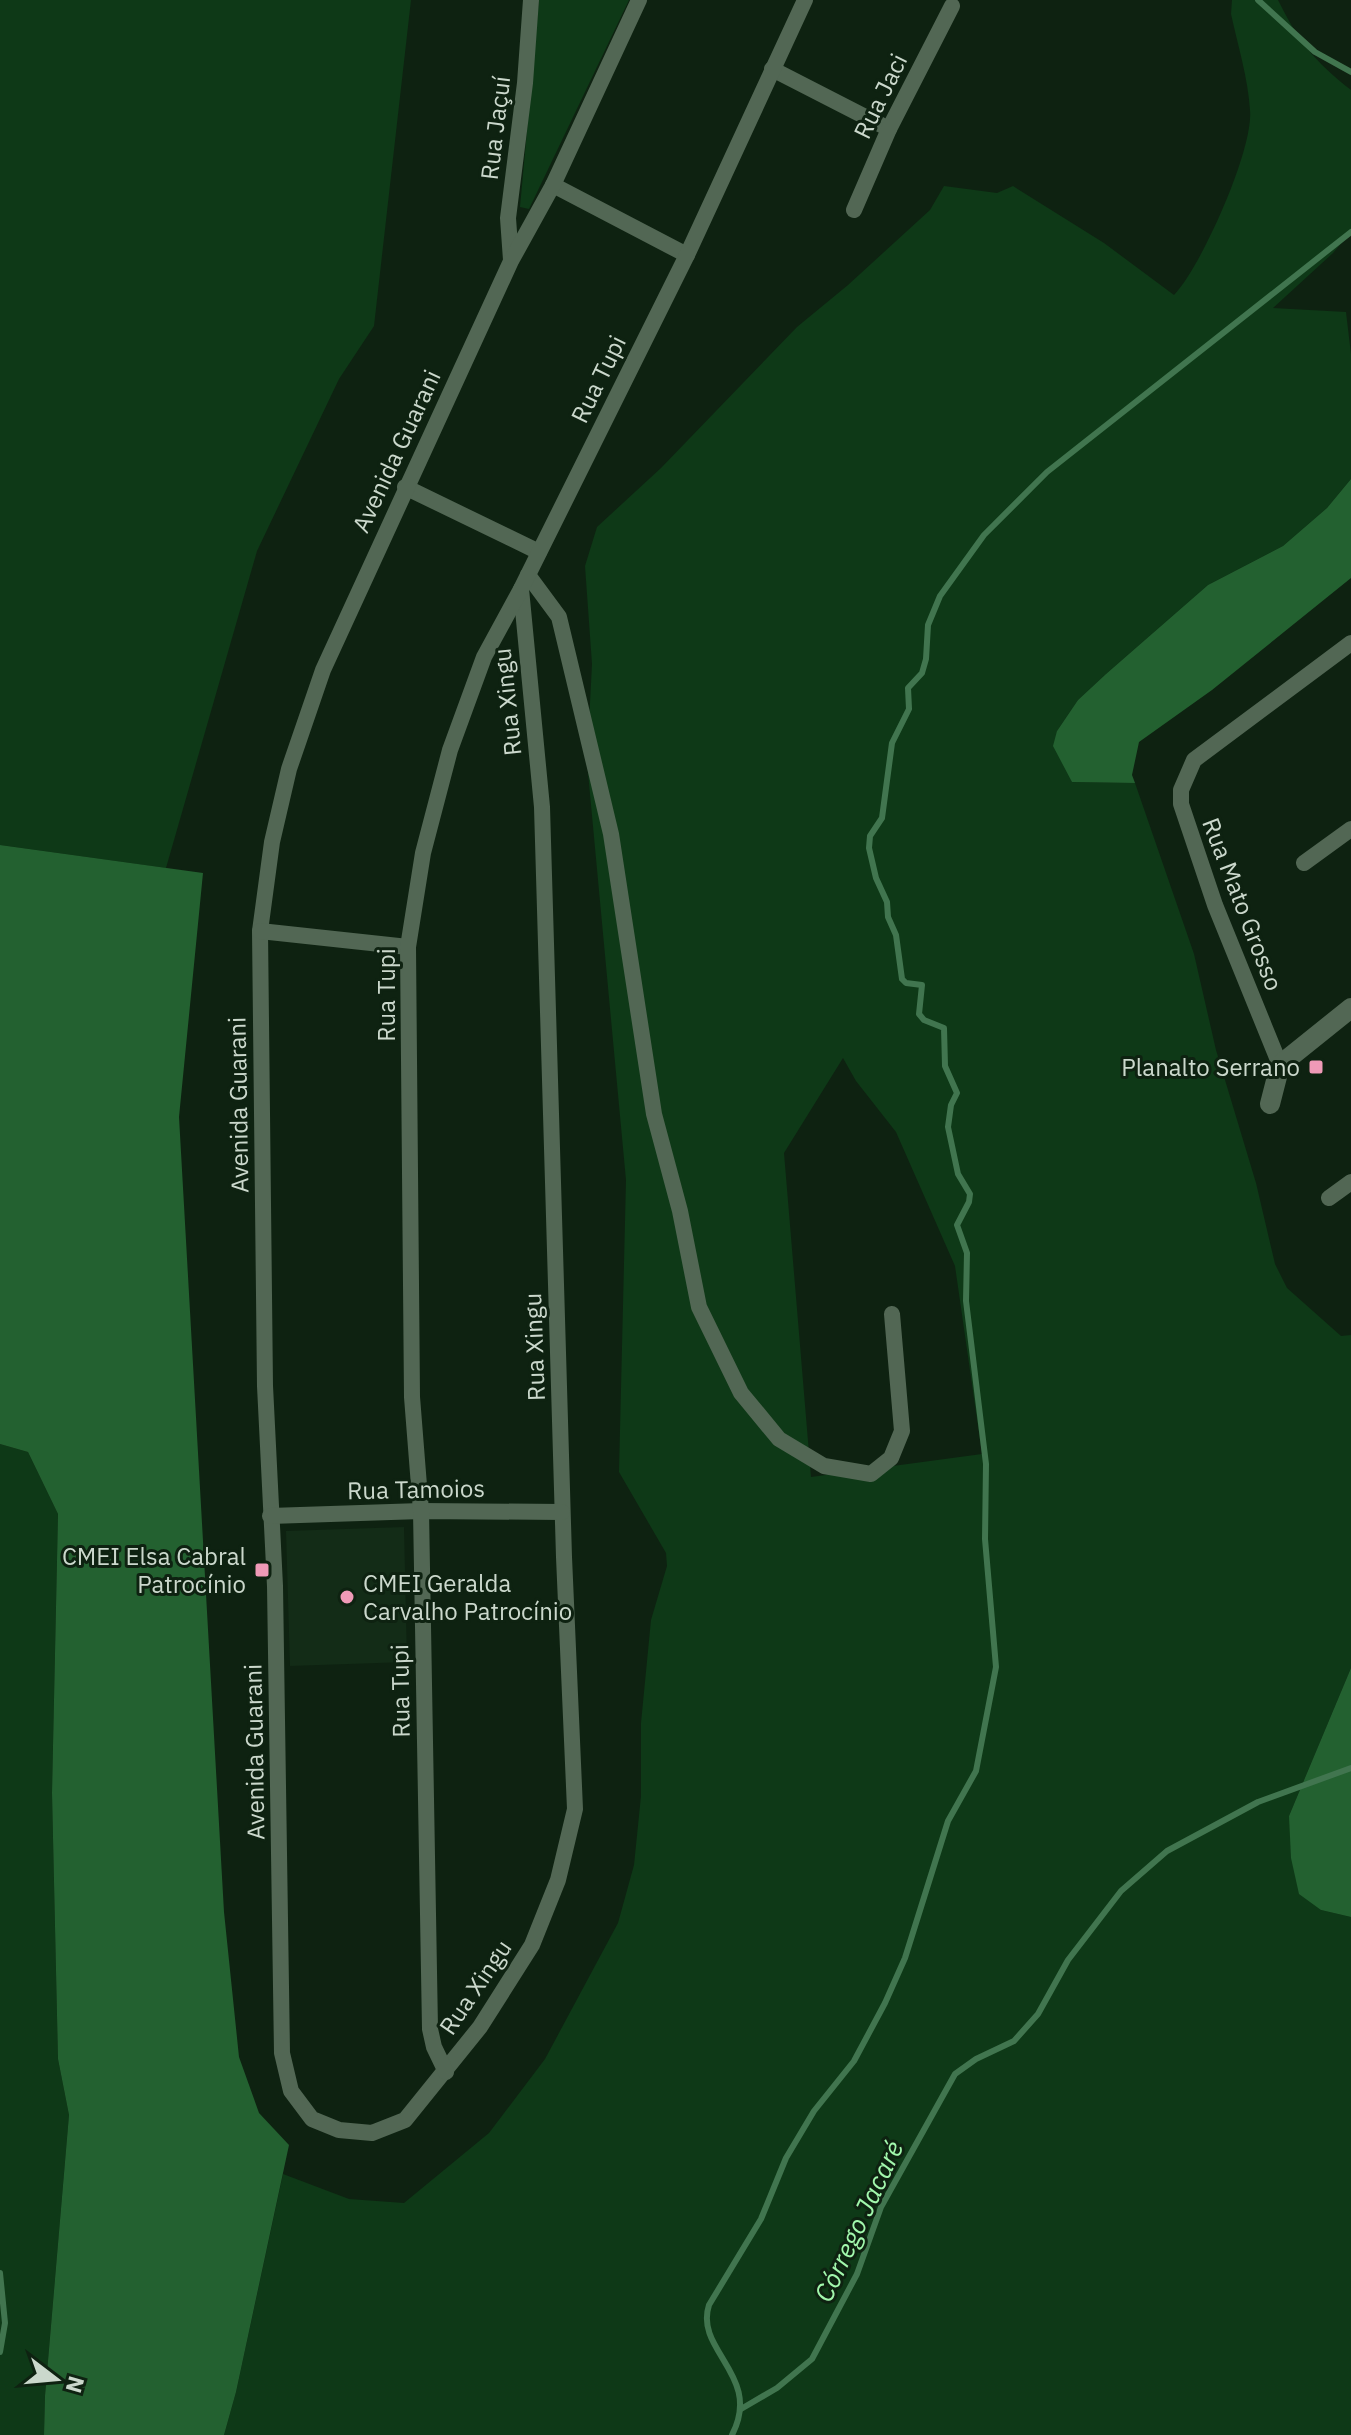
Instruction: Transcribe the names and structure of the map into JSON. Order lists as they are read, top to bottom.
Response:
{
  "streets": {
    "street": [
      "Rua Jaci",
      "Rua Jaçuí",
      "Rua Tupi",
      "Avenida Guarani",
      "Rua Xingu",
      "Rua Mato Grosso",
      "Rua Tamoios"
    ]
  },
  "crossings": [
    ["Rua Jaçuí", "Avenida Guarani"],
    ["Rua Tupi", "Avenida Guarani"],
    ["Rua Tupi", "Rua Xingu"],
    ["Rua Tupi", "Rua Tamoios"],
    ["Avenida Guarani", "Rua Xingu"],
    ["Avenida Guarani", "Rua Tamoios"],
    ["Rua Xingu", "Rua Tamoios"]
  ],
  "water": ["Córrego Jacaré"],
  "places": {
    "transit": ["Planalto Serrano", "CMEI Elsa Cabral Patrocínio"],
    "other": ["CMEI Geralda Carvalho Patrocínio"]
  },
  "north": "right"
}
